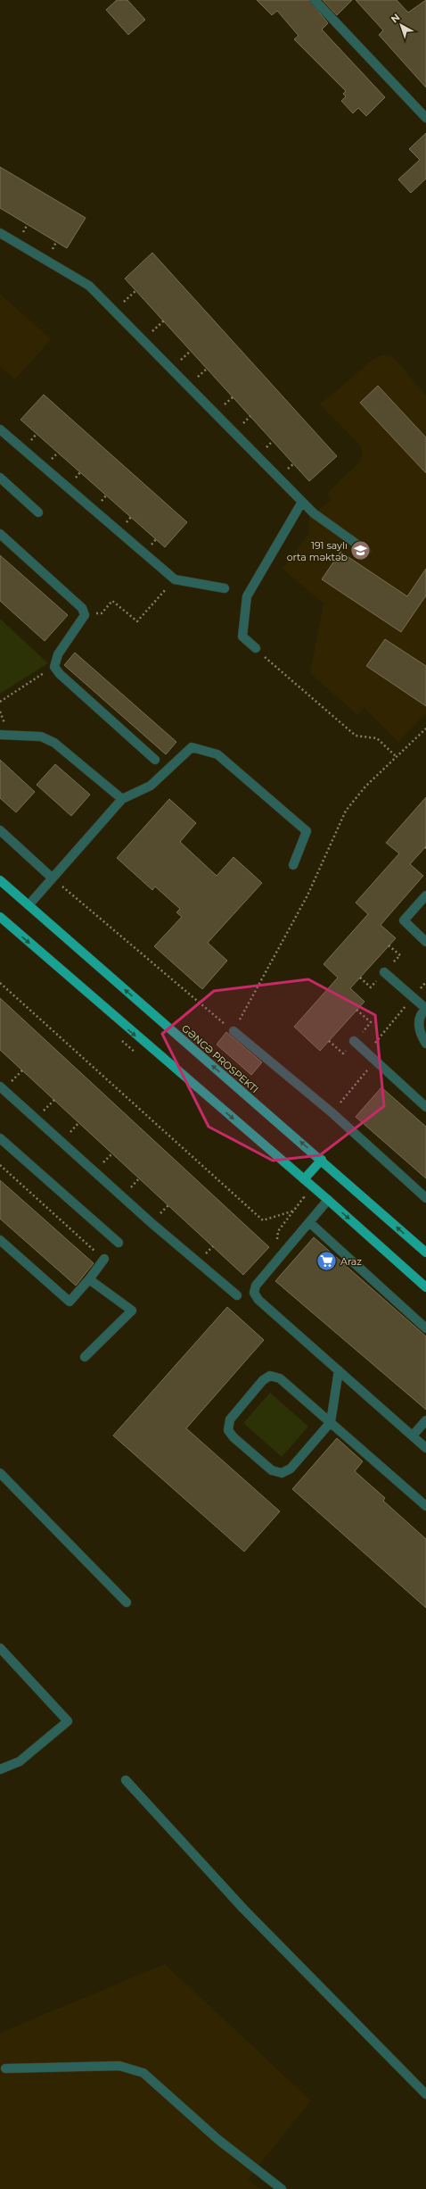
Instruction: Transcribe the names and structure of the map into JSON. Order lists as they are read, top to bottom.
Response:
{
  "streets": {
    "main road": ["GƏNCƏ PROSPEKTI"]
  },
  "places": {
    "school or university": ["191 saylı orta məktəb"],
    "supermarket": ["Araz"]
  },
  "north": "top left"
}
